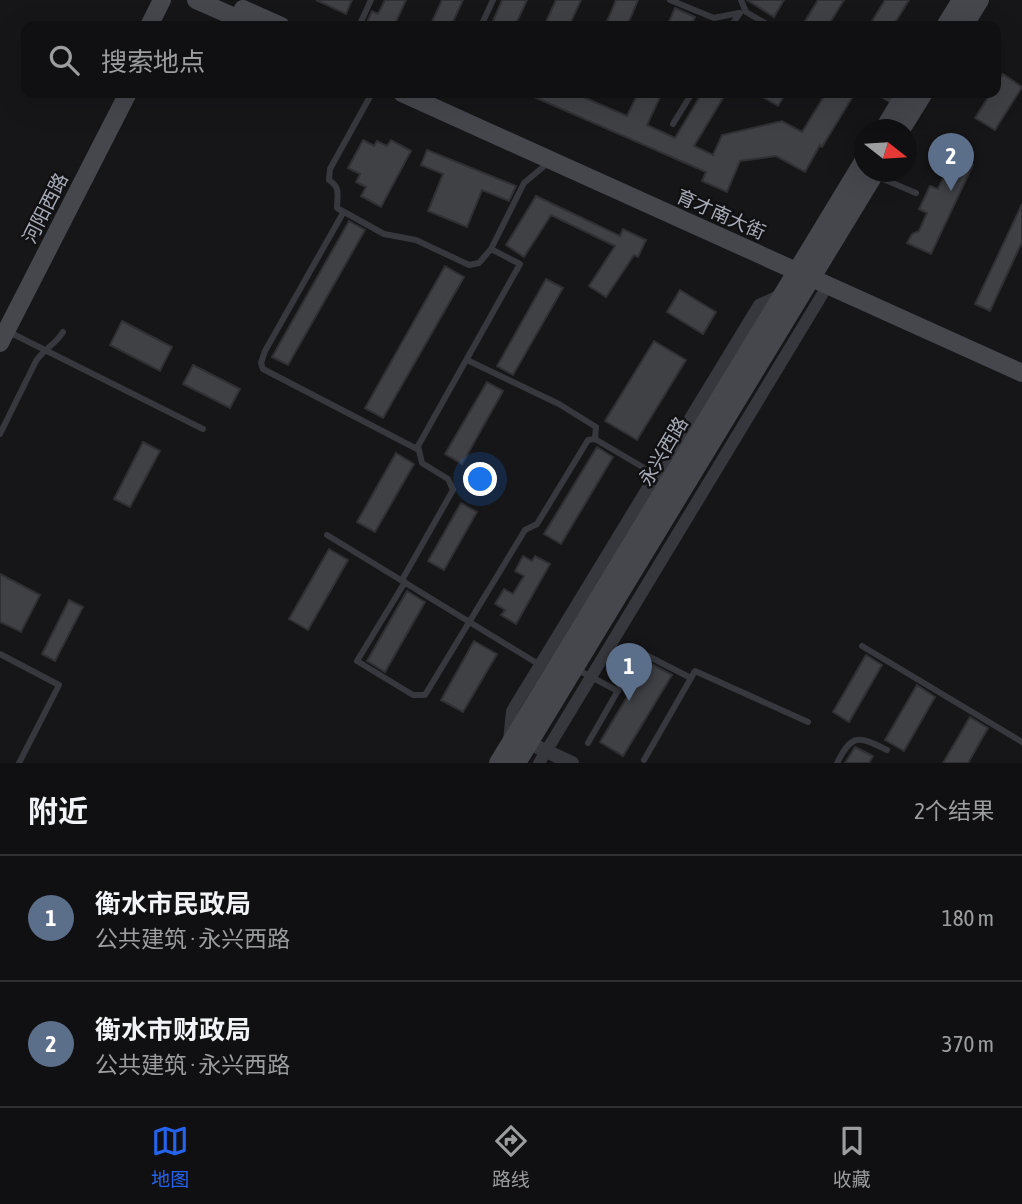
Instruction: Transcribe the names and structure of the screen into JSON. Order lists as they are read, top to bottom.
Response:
{
  "streets": {
    "main road": ["河阳西路", "育才南大街", "永兴西路"]
  },
  "crossings": [
    ["育才南大街", "永兴西路"]
  ],
  "north": "right",
  "page": {
    "search": "搜索地点",
    "pins": ["2", "1"],
    "heading": ["附近", "2个结果"],
    "list": [
      {
        "mark": "1",
        "name": "衡水市民政局",
        "note": "公共建筑 · 永兴西路",
        "value": "180 m"
      },
      {
        "mark": "2",
        "name": "衡水市财政局",
        "note": "公共建筑 · 永兴西路",
        "value": "370 m"
      }
    ],
    "nav": ["地图", "路线", "收藏"]
  }
}
